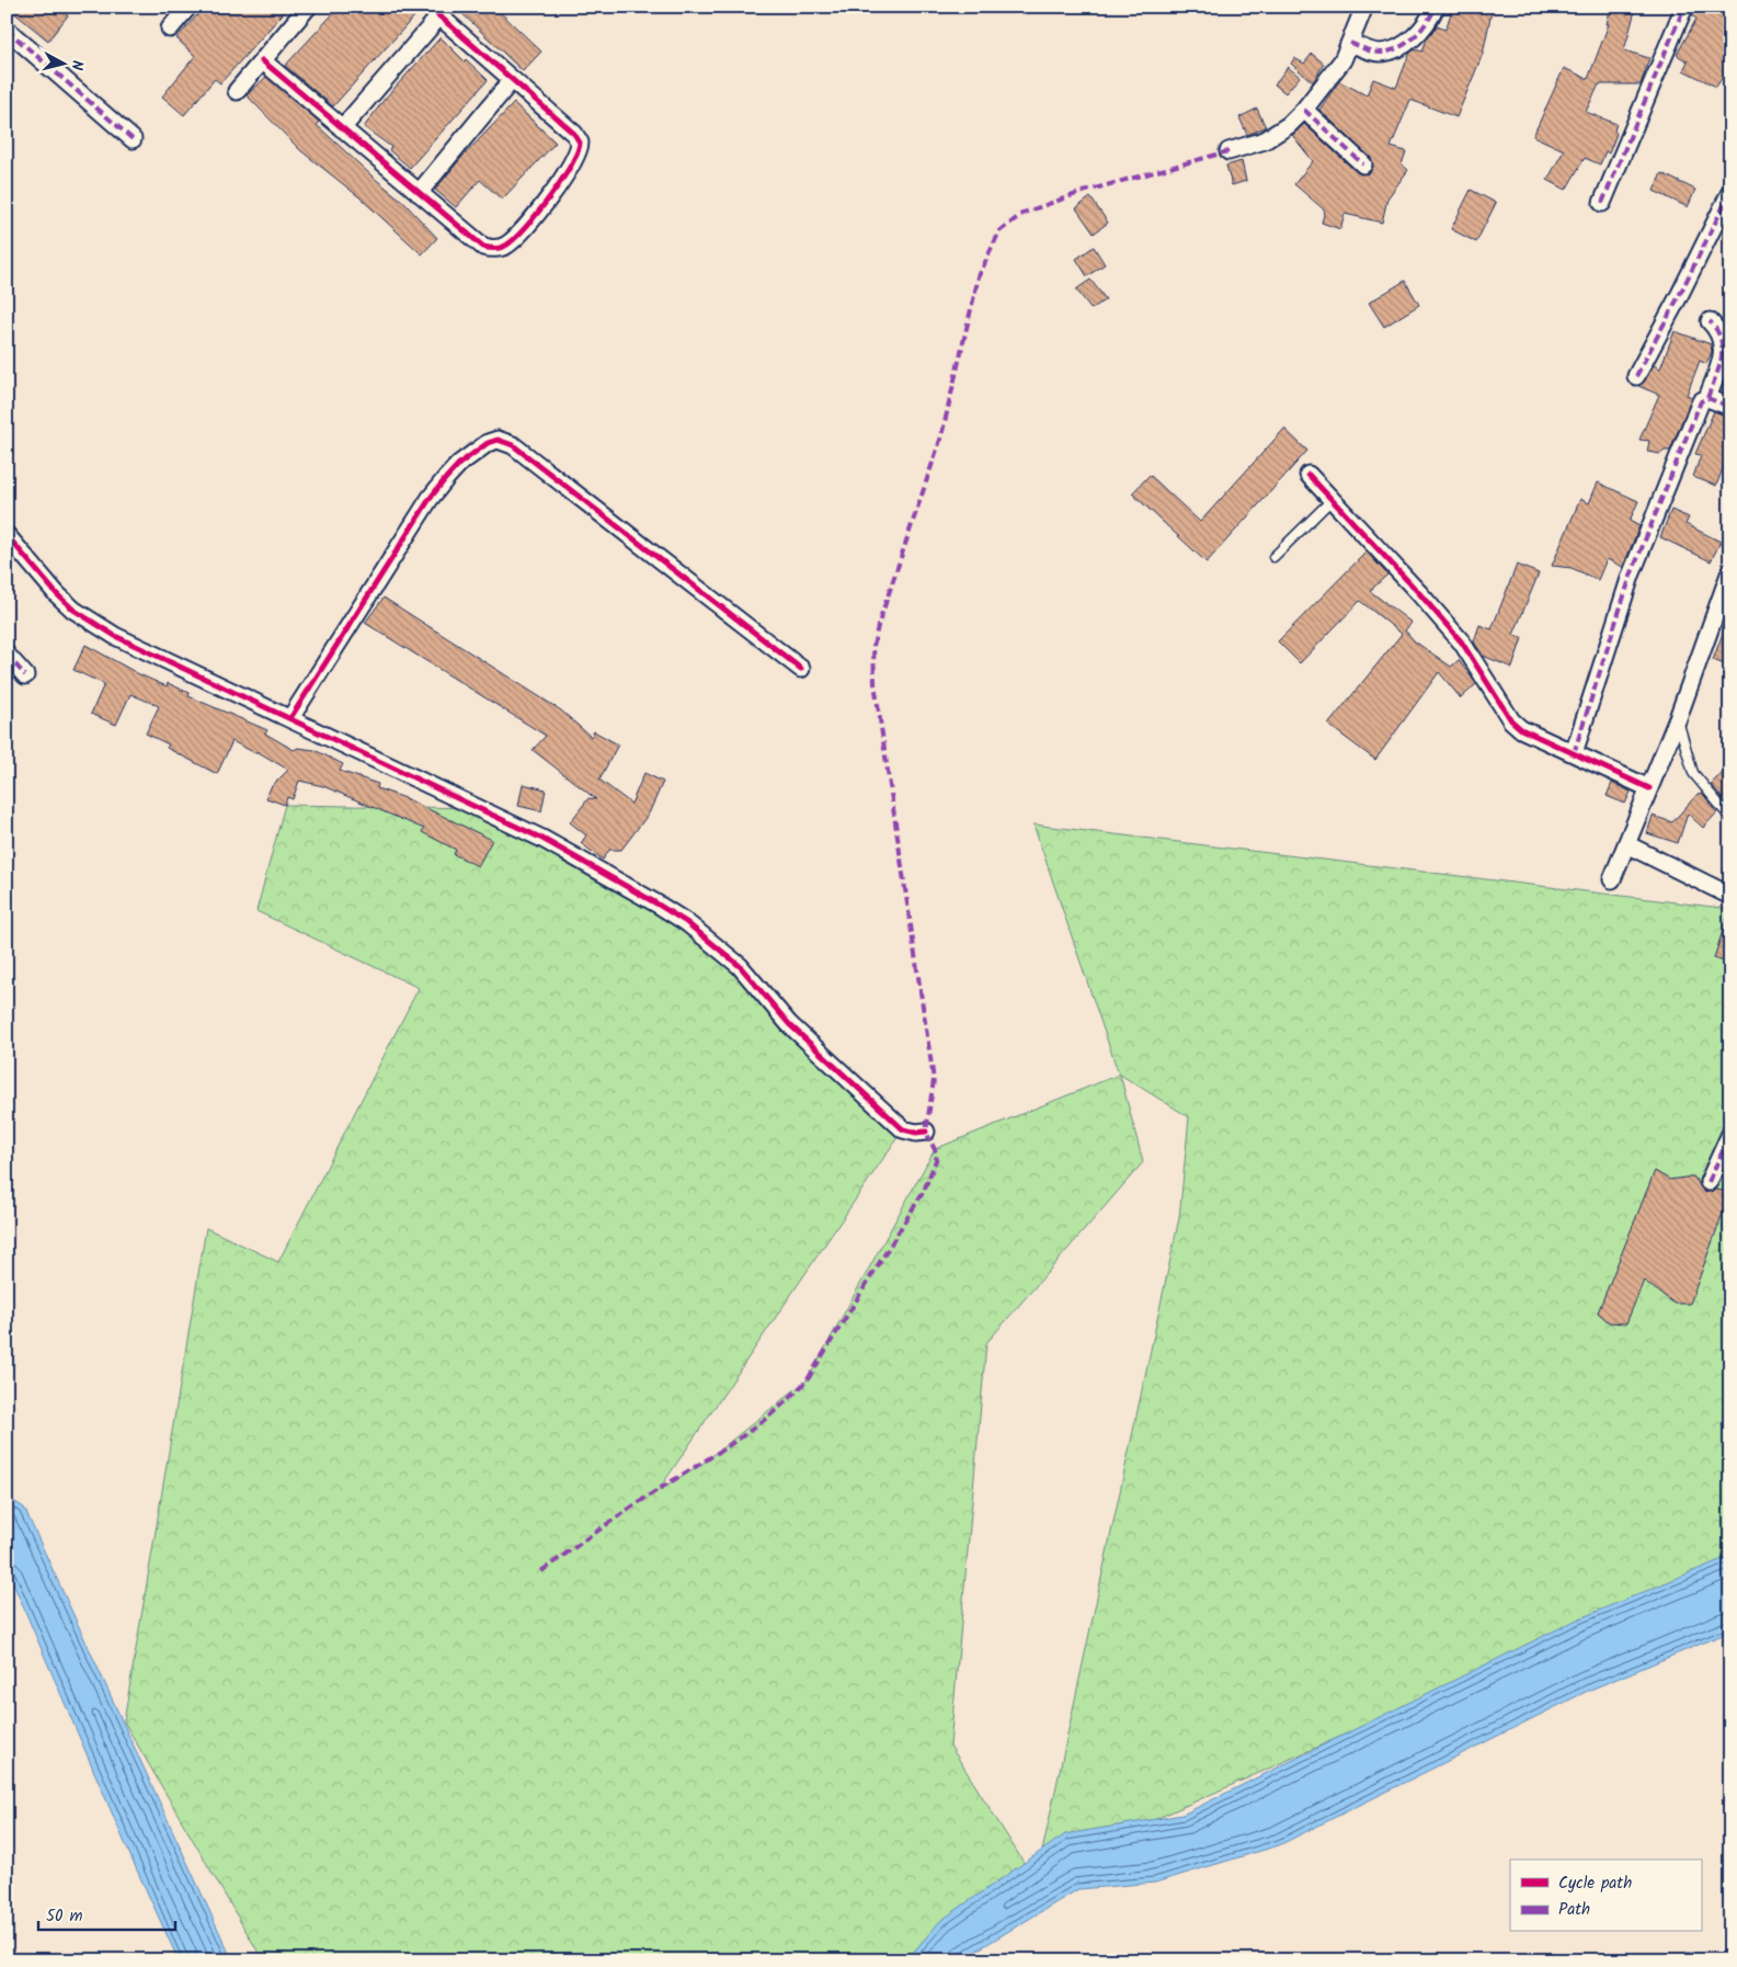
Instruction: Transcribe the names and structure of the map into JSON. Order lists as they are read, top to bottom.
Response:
{
  "legend": ["Cycle path", "Path"],
  "scale_bar": "50 m",
  "north": "right"
}
